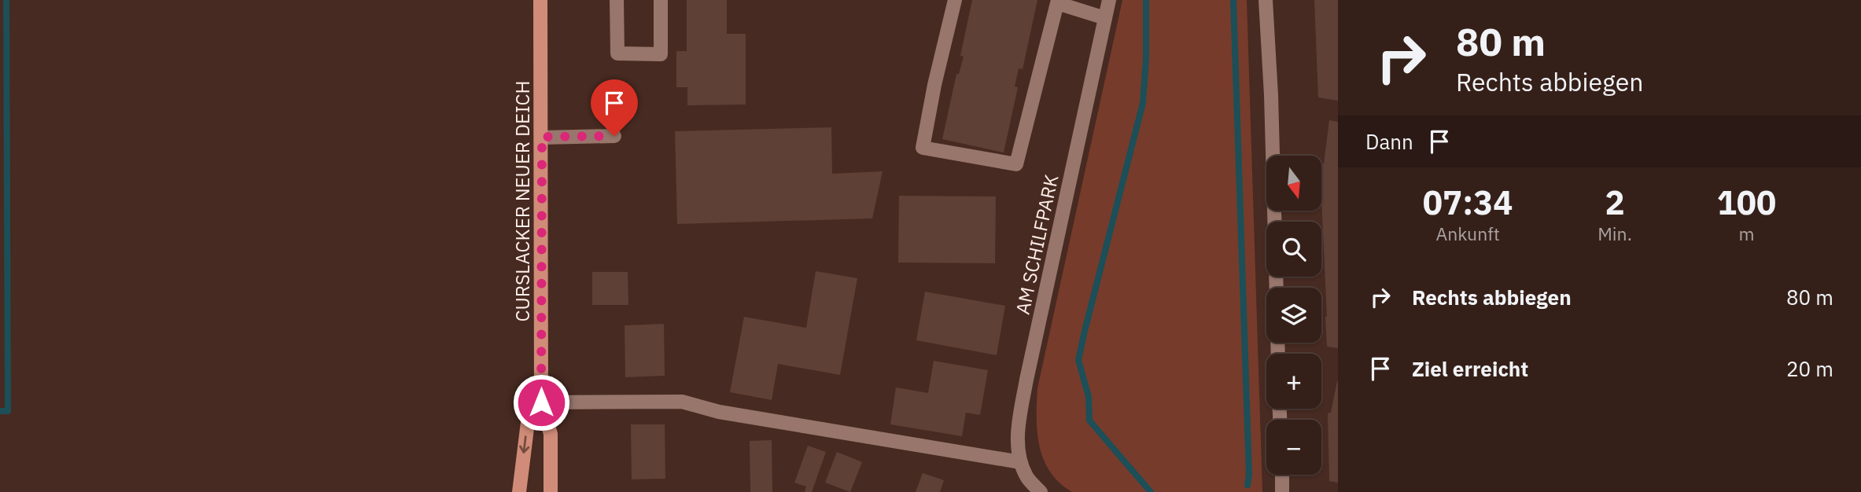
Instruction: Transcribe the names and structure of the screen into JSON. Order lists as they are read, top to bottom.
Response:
{
  "streets": {
    "main road": ["CURSLACKER NEUER DEICH"],
    "street": ["AM SCHILFPARK"]
  },
  "north": "bottom",
  "page": {
    "turn": ["80 m", "Rechts abbiegen"],
    "then": "Dann",
    "map_buttons": ["+", "−"],
    "eta": [
      "07:34",
      "Ankunft",
      "2",
      "Min.",
      "100",
      "m"
    ],
    "list": [
      {
        "name": "Rechts abbiegen",
        "value": "80 m"
      },
      {
        "name": "Ziel erreicht",
        "value": "20 m"
      }
    ]
  }
}
